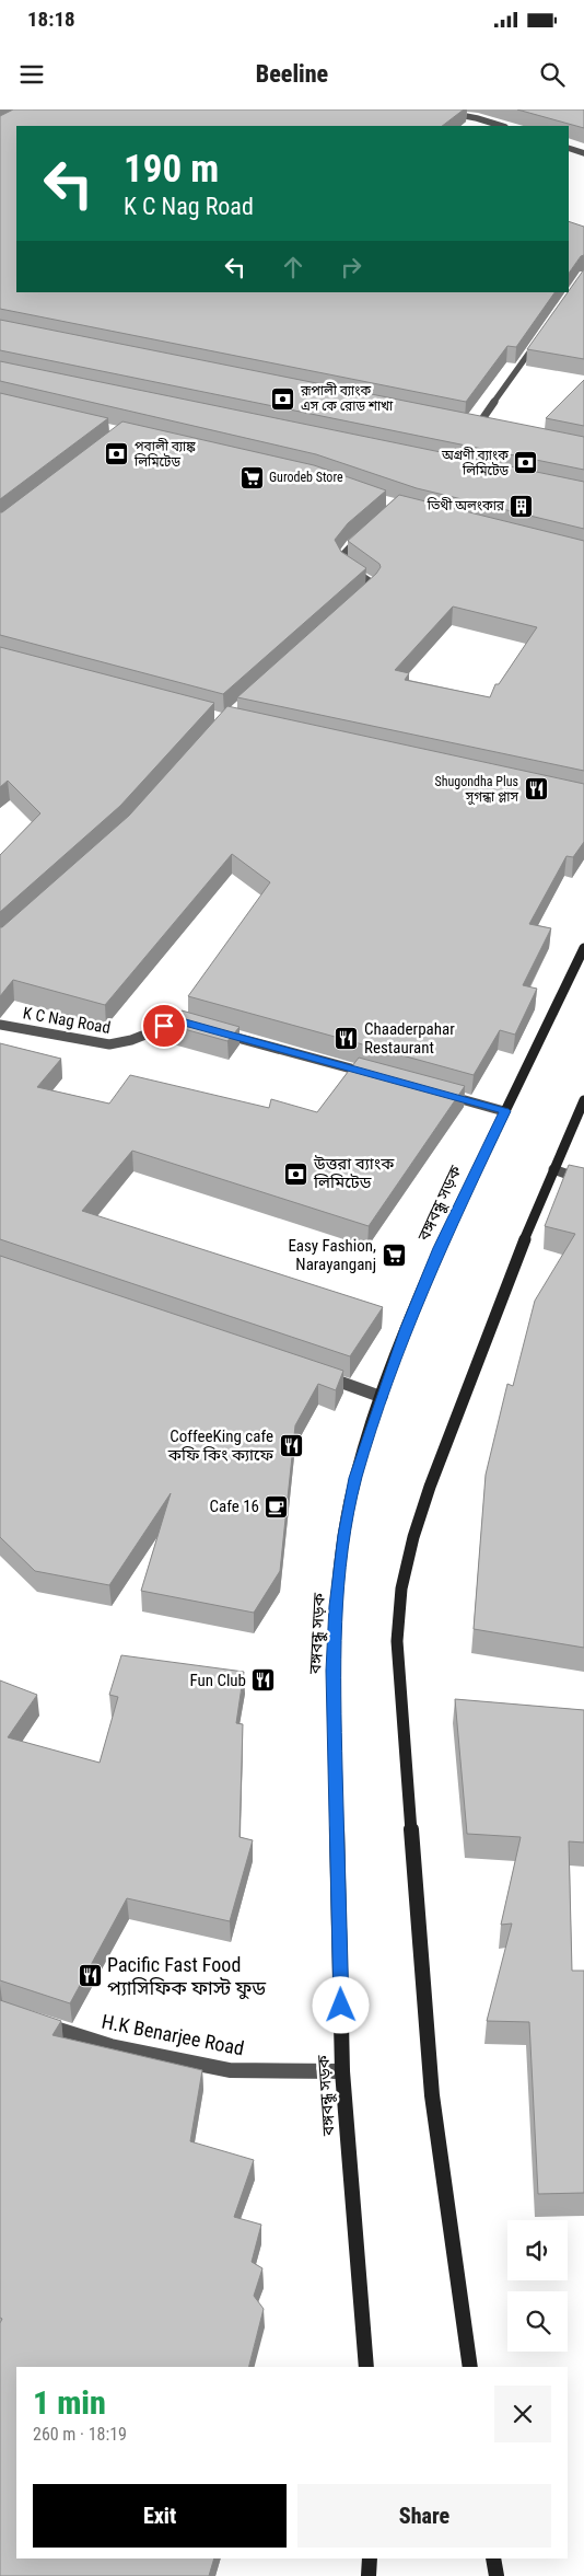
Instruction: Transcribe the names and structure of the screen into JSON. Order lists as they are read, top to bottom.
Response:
{
  "streets": {
    "main road": ["বঙ্গবন্ধু সড়ক"],
    "street": ["K C Nag Road", "H.K Benarjee Road"]
  },
  "crossings": [
    ["বঙ্গবন্ধু সড়ক", "H.K Benarjee Road"]
  ],
  "places": {
    "bank": [
      "রূপালী ব্যাংক এস কে রোড শাখা",
      "পূবালী ব্যাঙ্ক লিমিটেড",
      "অগ্রণী ব্যাংক লিমিটেড",
      "উত্তরা ব্যাংক লিমিটেড"
    ],
    "supermarket": ["Gurodeb Store", "Easy Fashion, Narayanganj"],
    "building": ["তিথী অলংকার"],
    "restaurant": [
      "Shugondha Plus সুগন্ধা প্লাস",
      "Chaaderpahar Restaurant",
      "CoffeeKing cafe কফি কিং ক্যাফে",
      "Fun Club",
      "Pacific Fast Food প্যাসিফিক ফাস্ট ফুড"
    ],
    "cafe": ["Cafe 16"]
  },
  "page": {
    "status": "18:18",
    "header": "Beeline",
    "turn": ["190 m", "K C Nag Road"],
    "heading": ["1 min", "260 m · 18:19"],
    "buttons": ["Exit", "Share"]
  }
}
